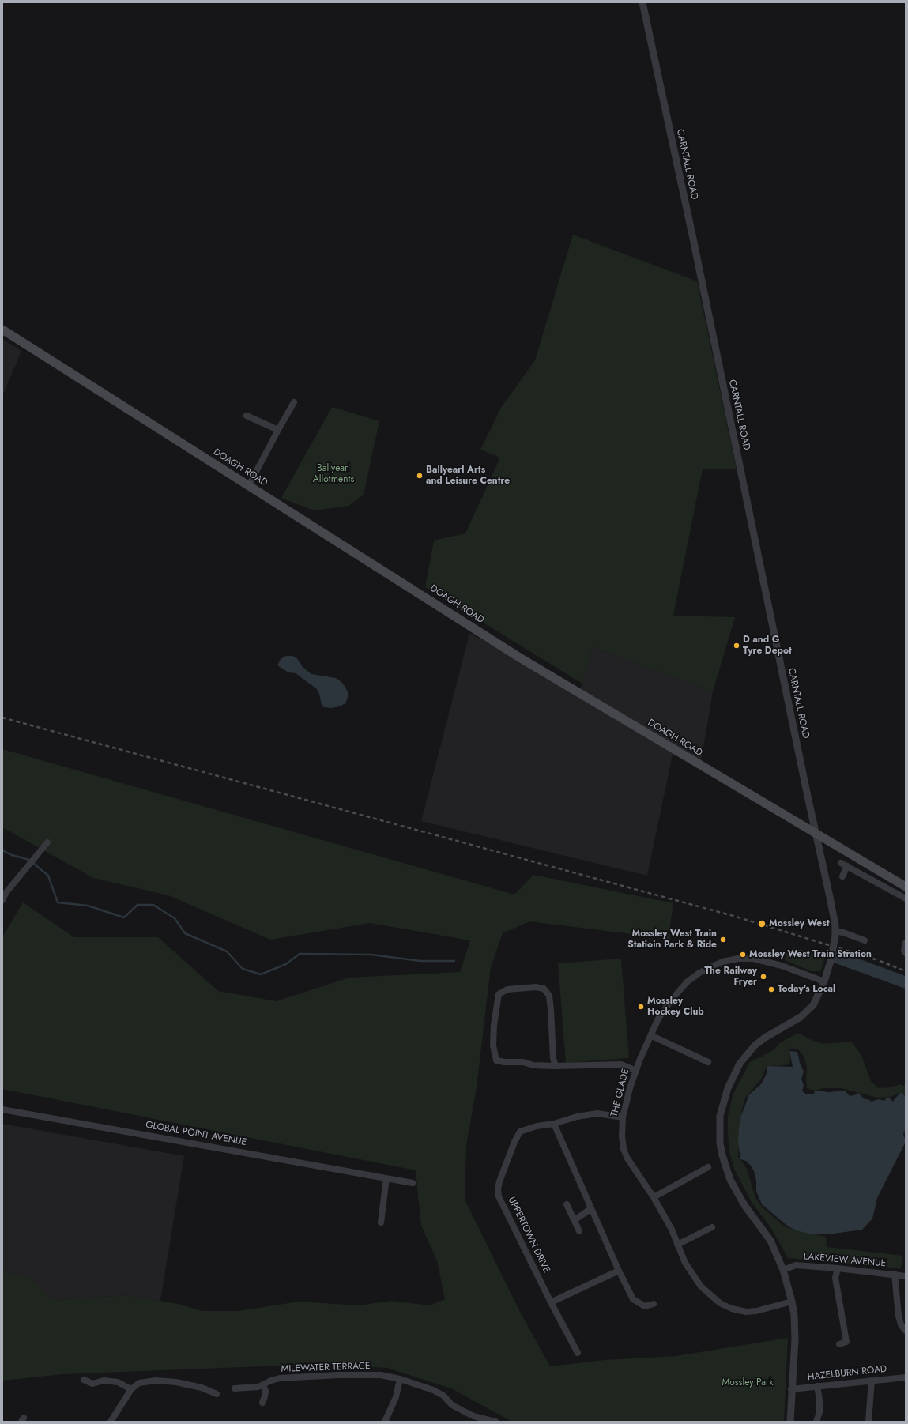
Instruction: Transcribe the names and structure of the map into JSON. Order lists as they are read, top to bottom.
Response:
{
  "streets": {
    "main road": ["DOAGH ROAD"],
    "street": [
      "CARNTALL ROAD",
      "THE GLADE",
      "GLOBAL POINT AVENUE",
      "UPPERTOWN DRIVE",
      "LAKEVIEW AVENUE",
      "MILEWATER TERRACE",
      "HAZELBURN ROAD"
    ]
  },
  "crossings": [
    ["CARNTALL ROAD", "DOAGH ROAD"],
    ["CARNTALL ROAD", "THE GLADE"],
    ["CARNTALL ROAD", "LAKEVIEW AVENUE"],
    ["CARNTALL ROAD", "HAZELBURN ROAD"],
    ["THE GLADE", "UPPERTOWN DRIVE"]
  ],
  "parks": ["Ballyearl Allotments", "Mossley Park"],
  "places": [
    "Ballyearl Arts and Leisure Centre",
    "D and G Tyre Depot",
    "Mossley West",
    "Mossley West Train Statioin Park & Ride",
    "Mossley West Train Stration",
    "The Railway Fryer",
    "Today's Local",
    "Mossley Hockey Club"
  ]
}
